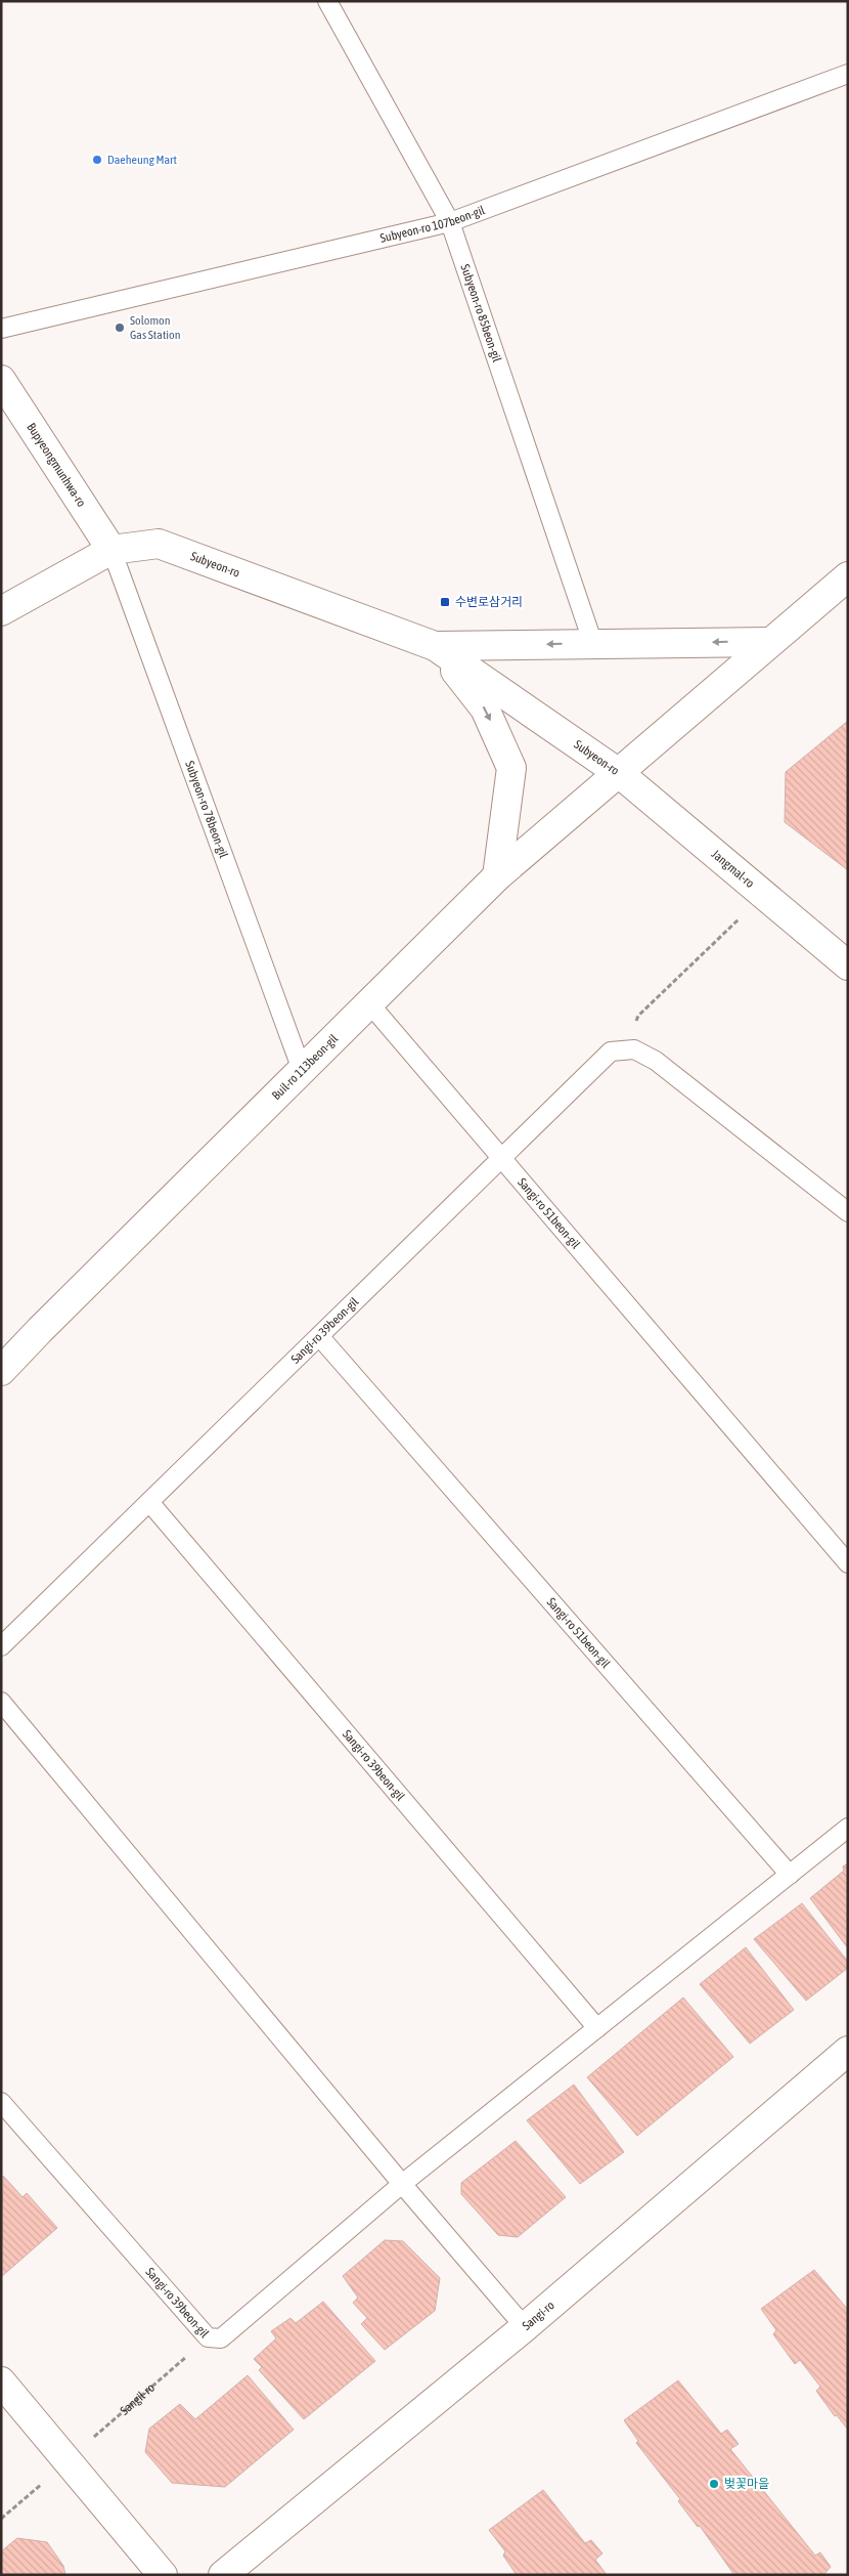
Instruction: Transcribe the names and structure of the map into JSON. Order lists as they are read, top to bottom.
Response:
{
  "streets": {
    "street": [
      "Bupyeongmunhwa-ro",
      "Subyeon-ro",
      "Jangmal-ro",
      "Buil-ro 113beon-gil",
      "Sangi-ro"
    ],
    "lane": [
      "Subyeon-ro 107beon-gil",
      "Subyeon-ro 85beon-gil",
      "Subyeon-ro 78beon-gil",
      "Sangi-ro 51beon-gil",
      "Sangi-ro 39beon-gil"
    ],
    "path": ["Sangil-ro"]
  },
  "crossings": [
    ["Subyeon-ro 107beon-gil", "Subyeon-ro 85beon-gil"],
    ["Subyeon-ro 85beon-gil", "Subyeon-ro"],
    ["Bupyeongmunhwa-ro", "Subyeon-ro"],
    ["Bupyeongmunhwa-ro", "Subyeon-ro 78beon-gil"],
    ["Subyeon-ro", "Subyeon-ro 78beon-gil"],
    ["Subyeon-ro", "Jangmal-ro"],
    ["Subyeon-ro", "Buil-ro 113beon-gil"],
    ["Subyeon-ro 78beon-gil", "Buil-ro 113beon-gil"],
    ["Jangmal-ro", "Buil-ro 113beon-gil"],
    ["Buil-ro 113beon-gil", "Sangi-ro 51beon-gil"],
    ["Sangi-ro 51beon-gil", "Sangi-ro 39beon-gil"],
    ["Sangi-ro 39beon-gil", "Sangil-ro"]
  ],
  "places": {
    "other": ["Daeheung Mart", "Solomon Gas Station", "벚꽃마을"],
    "transit": ["수변로삼거리"]
  }
}
